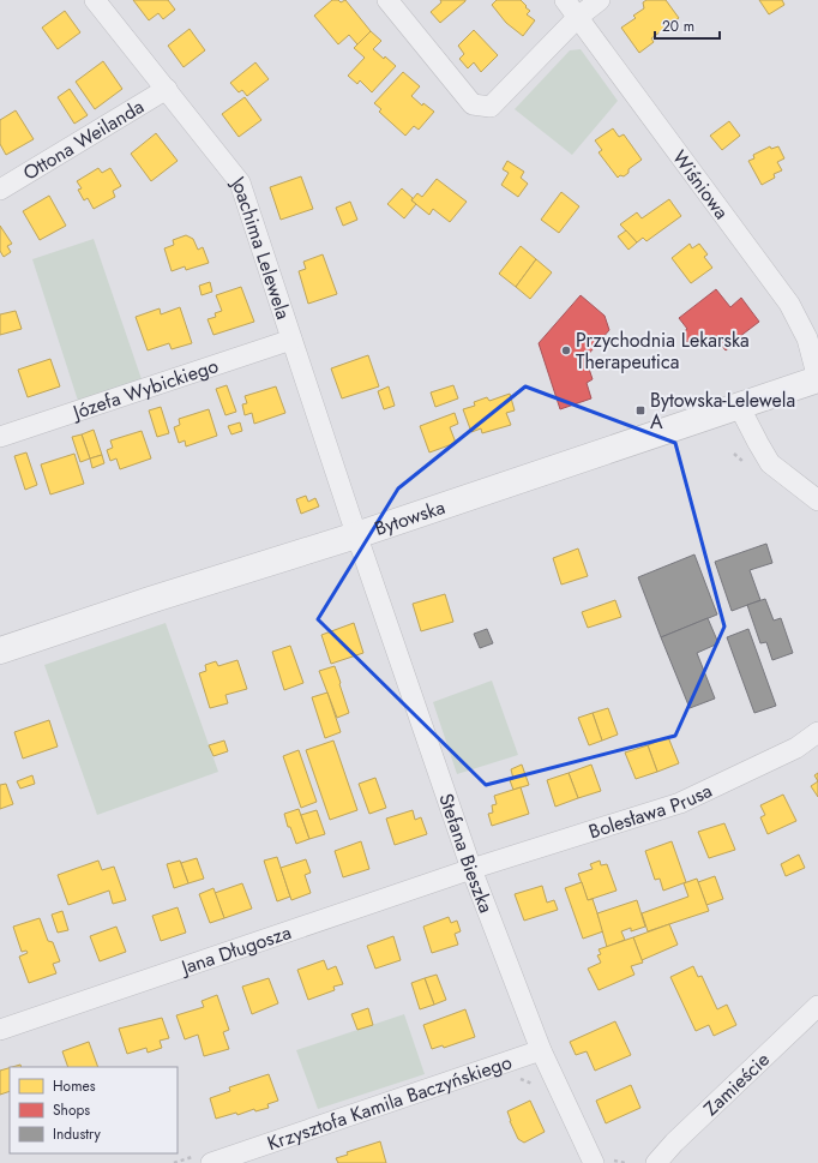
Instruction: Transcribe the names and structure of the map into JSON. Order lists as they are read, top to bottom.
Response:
{
  "streets": {
    "street": [
      "Ottona Weilanda",
      "Wiśniowa",
      "Joachima Lelewela",
      "Józefa Wybickiego",
      "Bytowska",
      "Bolesława Prusa",
      "Stefana Bieszka",
      "Jana Długosza",
      "Zamieście",
      "Krzysztofa Kamila Baczyńskiego"
    ]
  },
  "crossings": [
    ["Ottona Weilanda", "Joachima Lelewela"],
    ["Wiśniowa", "Bytowska"],
    ["Joachima Lelewela", "Józefa Wybickiego"],
    ["Joachima Lelewela", "Bytowska"],
    ["Joachima Lelewela", "Stefana Bieszka"],
    ["Bytowska", "Stefana Bieszka"],
    ["Bolesława Prusa", "Stefana Bieszka"],
    ["Bolesława Prusa", "Jana Długosza"],
    ["Stefana Bieszka", "Jana Długosza"],
    ["Stefana Bieszka", "Krzysztofa Kamila Baczyńskiego"]
  ],
  "places": {
    "other": ["Przychodnia Lekarska Therapeutica"],
    "transit": ["Bytowska-Lelewela A"]
  },
  "legend": ["Homes", "Shops", "Industry"],
  "scale_bar": "20 m"
}
